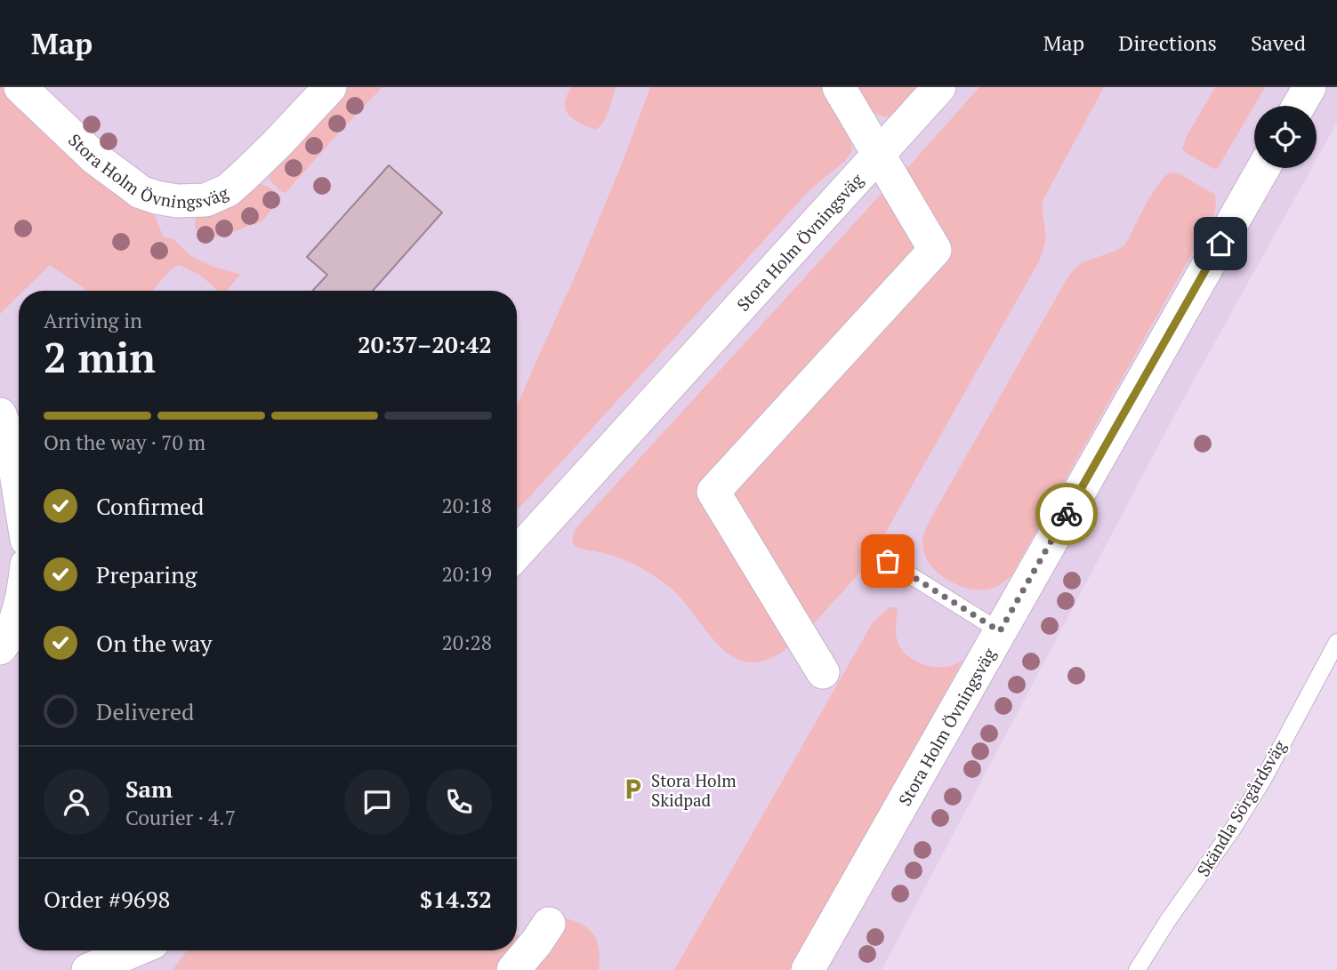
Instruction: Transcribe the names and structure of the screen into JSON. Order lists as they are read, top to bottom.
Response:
{
  "streets": {
    "street": ["Stora Holm Övningsväg"],
    "lane": ["Skändla Sörgårdsväg"]
  },
  "places": {
    "parking": ["Stora Holm Skidpad"]
  },
  "page": {
    "header": "Map",
    "nav": ["Map", "Directions", "Saved"],
    "heading": ["2 min", "Arriving in", "20:37–20:42"],
    "panel": [
      "Sam",
      "Courier · 4.7",
      "Order #9698",
      "$14.32"
    ],
    "bar": "On the way · 70 m",
    "list": [
      ["Confirmed", "20:18"],
      ["Preparing", "20:19"],
      ["On the way", "20:28"],
      "Delivered"
    ]
  }
}
